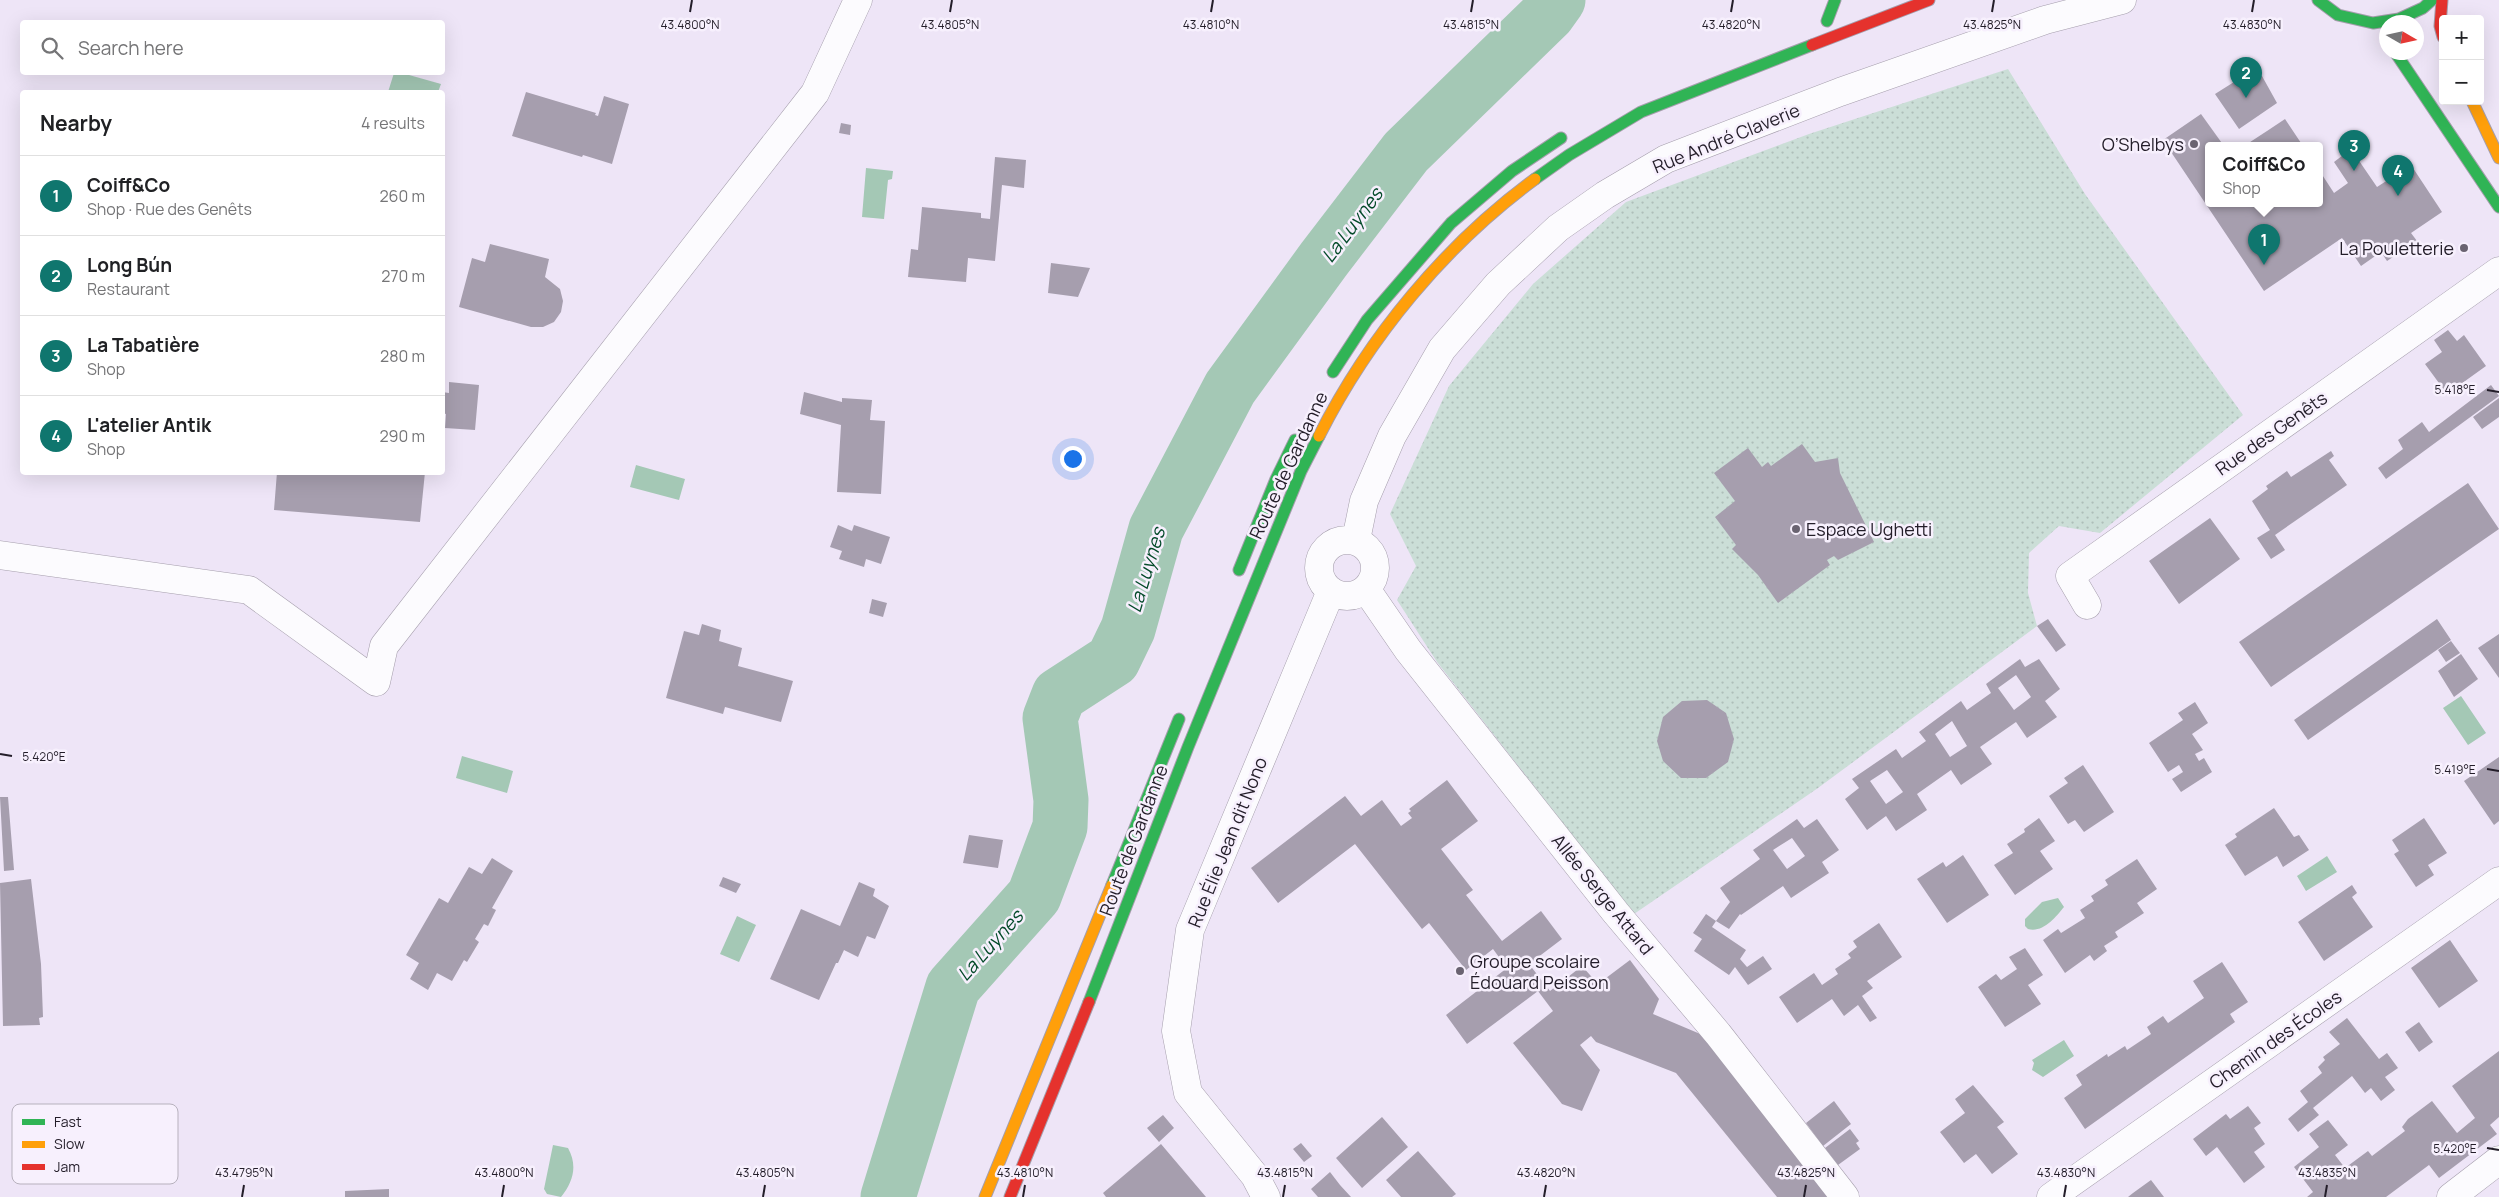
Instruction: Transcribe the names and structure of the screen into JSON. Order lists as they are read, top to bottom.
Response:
{
  "streets": {
    "main road": ["Route de Gardanne"],
    "street": [
      "Rue André Claverie",
      "Rue des Genêts",
      "Rue Élie Jean dit Nono",
      "Allée Serge Attard",
      "Chemin des Écoles"
    ]
  },
  "crossings": [
    ["Rue André Claverie", "Rue Élie Jean dit Nono"],
    ["Rue André Claverie", "Allée Serge Attard"],
    ["Rue Élie Jean dit Nono", "Allée Serge Attard"]
  ],
  "water": ["La Luynes"],
  "places": [
    "O’Shelbys",
    "La Pouletterie",
    "Espace Ughetti",
    "Groupe scolaire Édouard Peisson"
  ],
  "legend": ["Fast", "Slow", "Jam"],
  "north": "right",
  "page": {
    "map_buttons": ["+", "−"],
    "search": "Search here",
    "pins": [
      "2",
      "3",
      "4",
      "1"
    ],
    "heading": ["Nearby", "4 results"],
    "popup": ["Coiff&Co", "Shop"],
    "list": [
      {
        "mark": "1",
        "name": "Coiff&Co",
        "note": "Shop · Rue des Genêts",
        "value": "260 m"
      },
      {
        "mark": "2",
        "name": "Long Bún",
        "note": "Restaurant",
        "value": "270 m"
      },
      {
        "mark": "3",
        "name": "La Tabatière",
        "note": "Shop",
        "value": "280 m"
      },
      {
        "mark": "4",
        "name": "L'atelier Antik",
        "note": "Shop",
        "value": "290 m"
      }
    ]
  },
  "coordinates": [
    "43.4800°N",
    "43.4805°N",
    "43.4810°N",
    "43.4815°N",
    "43.4820°N",
    "43.4825°N",
    "43.4830°N",
    "5.418°E",
    "5.420°E",
    "5.419°E",
    "43.4795°N",
    "43.4835°N"
  ]
}
